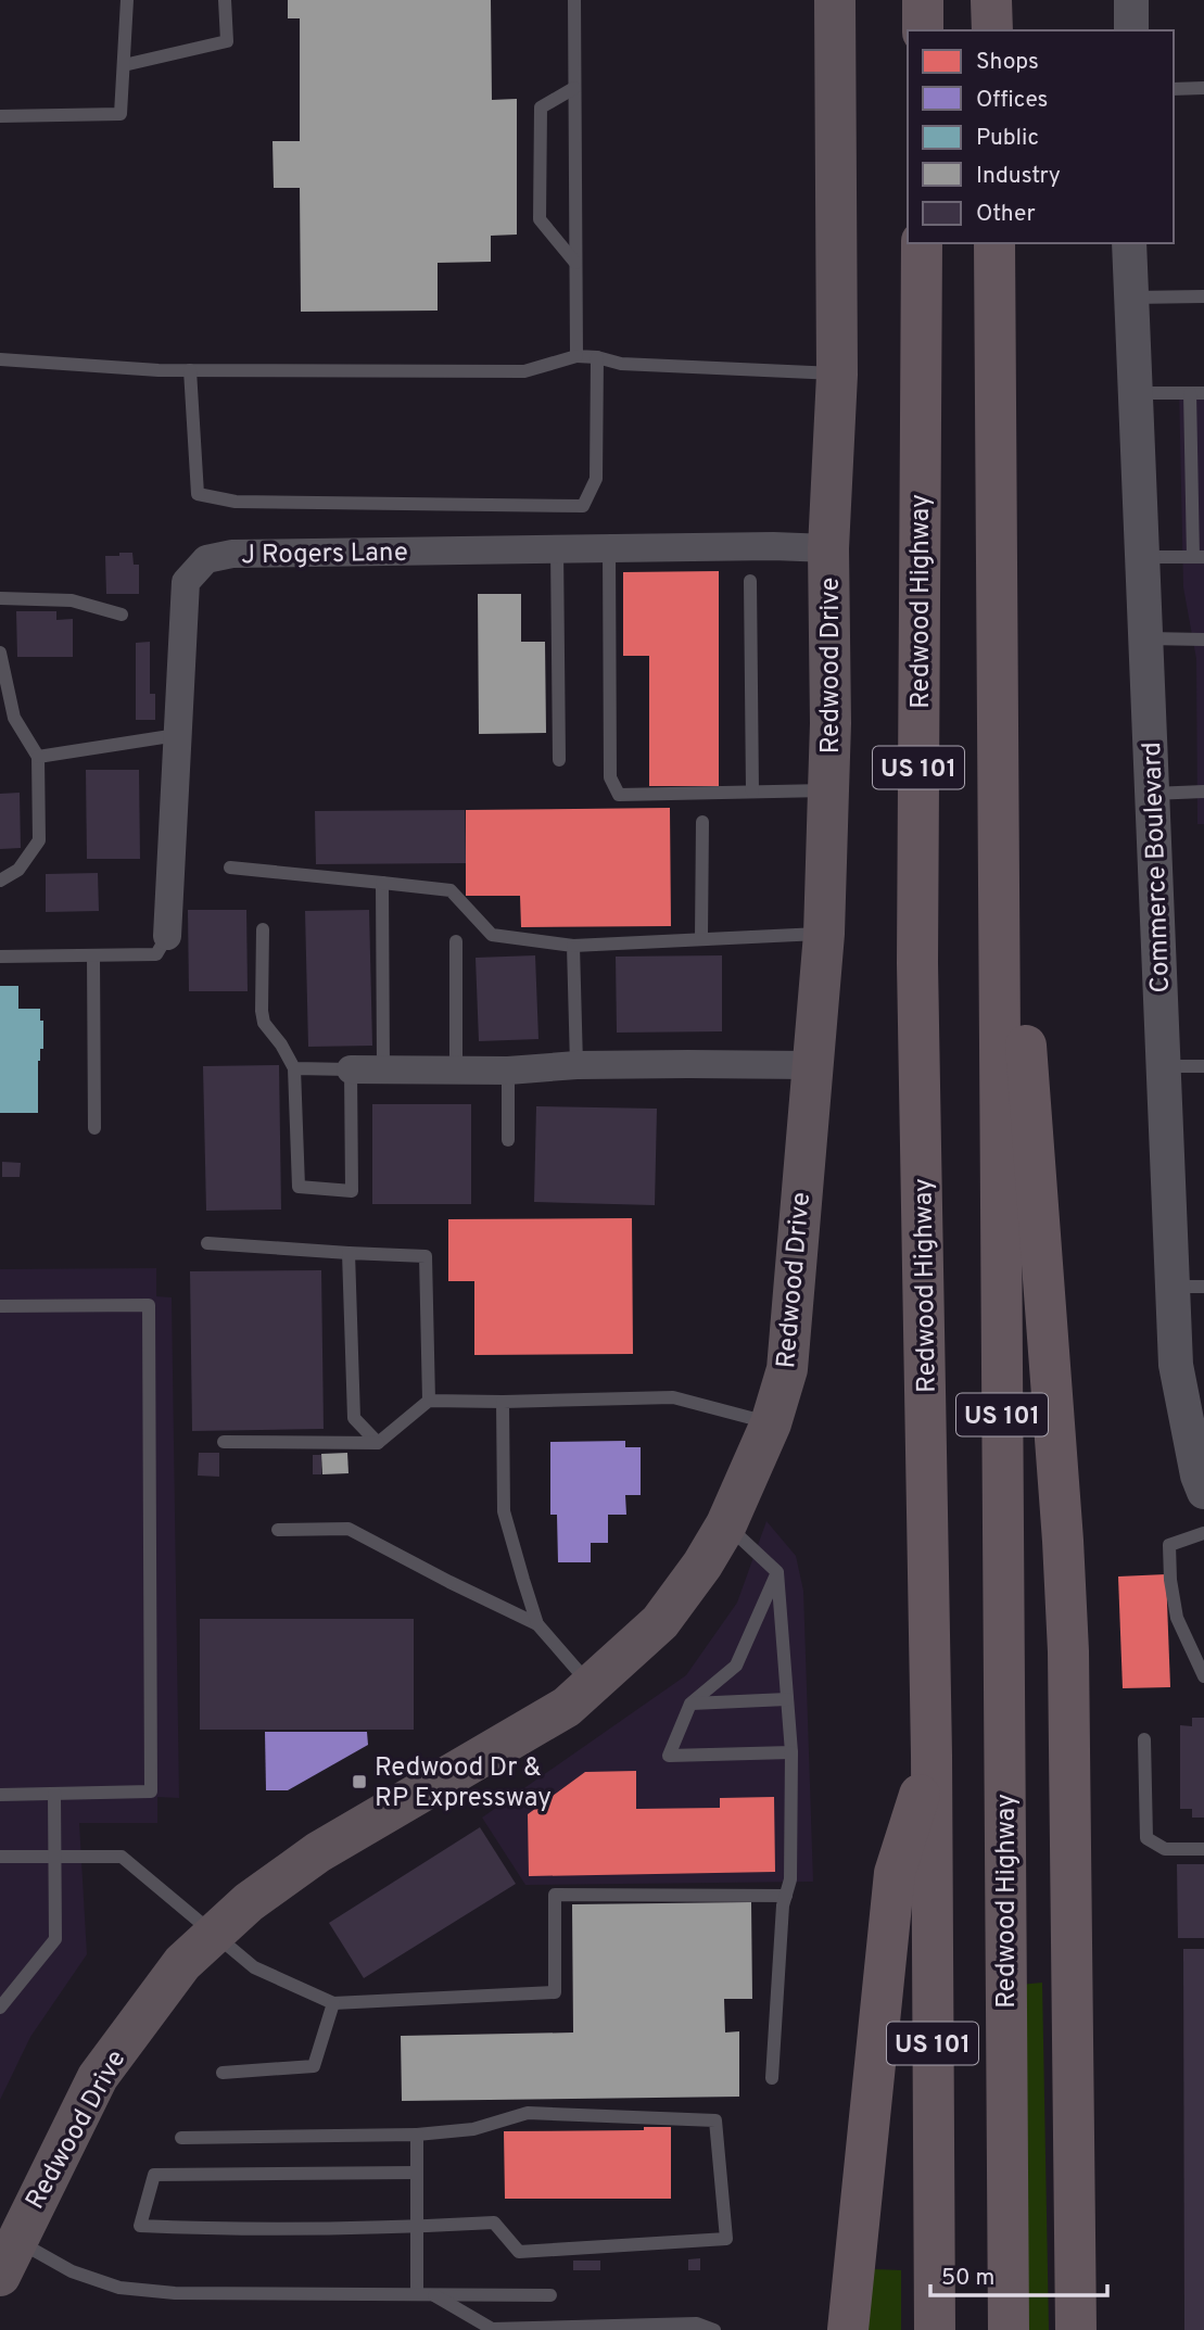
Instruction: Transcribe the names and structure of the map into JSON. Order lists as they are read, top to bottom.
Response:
{
  "streets": {
    "highway": ["Redwood Highway", "US 101"],
    "main road": ["Redwood Drive"],
    "street": ["J Rogers Lane", "Commerce Boulevard"]
  },
  "crossings": [
    ["J Rogers Lane", "Redwood Drive"]
  ],
  "places": {
    "transit": ["Redwood Dr & RP Expressway"]
  },
  "legend": [
    "Shops",
    "Offices",
    "Public",
    "Industry",
    "Other"
  ],
  "scale_bar": "50 m"
}
